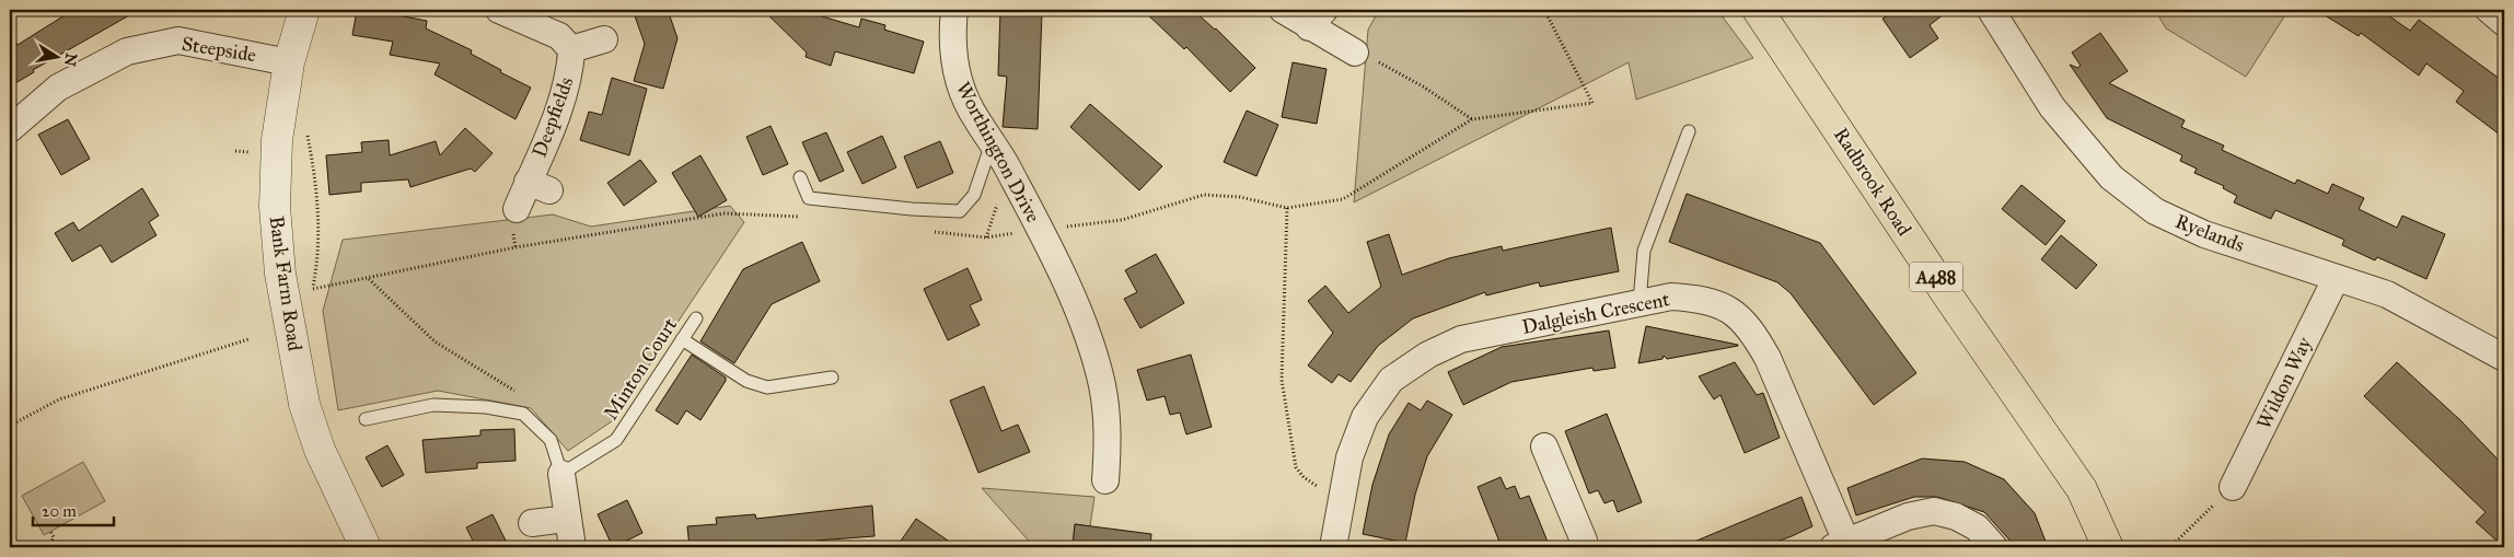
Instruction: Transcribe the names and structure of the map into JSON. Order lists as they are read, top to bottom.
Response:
{
  "streets": {
    "main road": ["Radbrook Road", "A488"],
    "street": [
      "Steepside",
      "Deepfields",
      "Worthington Drive",
      "Ryelands",
      "Bank Farm Road",
      "Dalgleish Crescent",
      "Wildon Way"
    ],
    "lane": ["Minton Court"]
  },
  "crossings": [
    ["Steepside", "Bank Farm Road"],
    ["Ryelands", "Wildon Way"]
  ],
  "scale_bar": "20 m",
  "north": "right"
}
